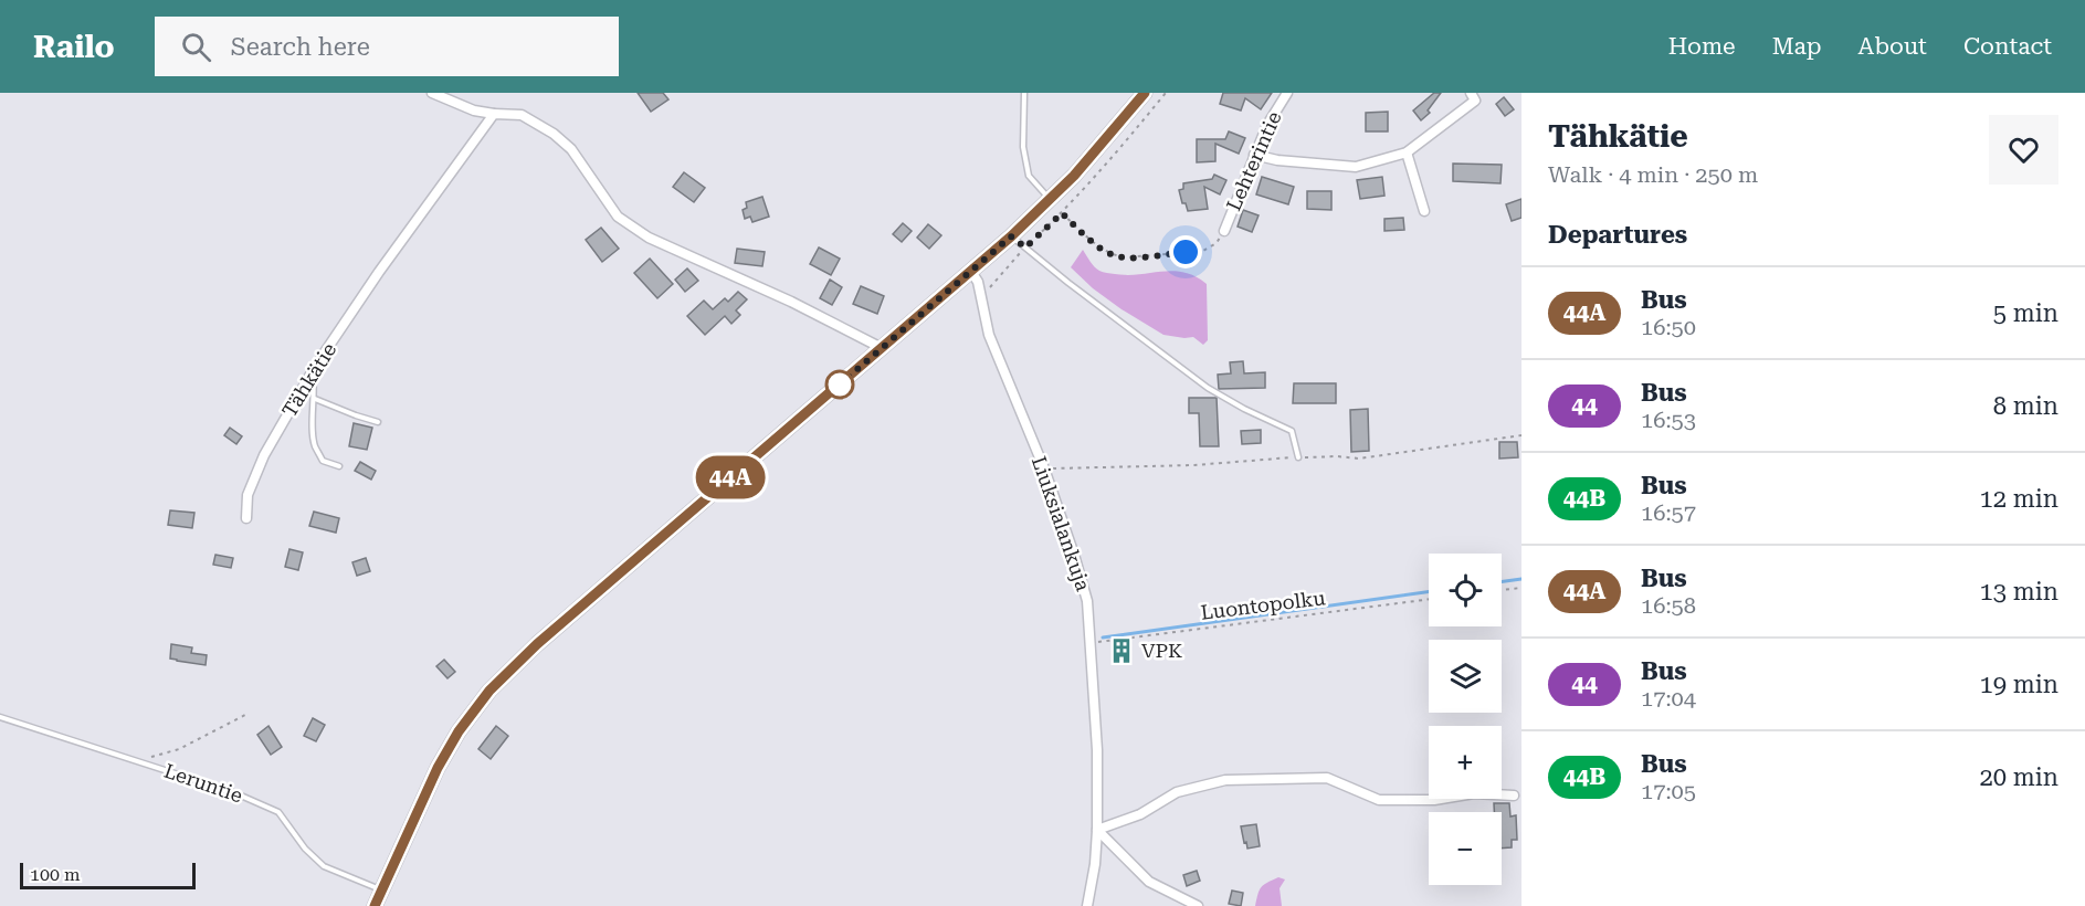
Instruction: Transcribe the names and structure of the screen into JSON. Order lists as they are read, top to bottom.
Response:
{
  "streets": {
    "street": ["Lehterintie", "Tähkätie", "Liuksialankuja"],
    "lane": ["Leruntie"],
    "path": ["Luontopolku"]
  },
  "crossings": [
    ["Liuksialankuja", "Luontopolku"]
  ],
  "places": {
    "building": ["VPK"]
  },
  "lines": ["bus line 44A"],
  "scale_bar": "100 m",
  "page": {
    "header": "Railo",
    "search": "Search here",
    "nav": [
      "Home",
      "Map",
      "About",
      "Contact"
    ],
    "on_map": "44A",
    "heading": [
      ["Tähkätie", "Walk · 4 min · 250 m"],
      "Departures"
    ],
    "list": [
      {
        "mark": "44A",
        "name": "Bus",
        "note": "16:50",
        "value": "5 min"
      },
      {
        "mark": "44",
        "name": "Bus",
        "note": "16:53",
        "value": "8 min"
      },
      {
        "mark": "44B",
        "name": "Bus",
        "note": "16:57",
        "value": "12 min"
      },
      {
        "mark": "44A",
        "name": "Bus",
        "note": "16:58",
        "value": "13 min"
      },
      {
        "mark": "44",
        "name": "Bus",
        "note": "17:04",
        "value": "19 min"
      },
      {
        "mark": "44B",
        "name": "Bus",
        "note": "17:05",
        "value": "20 min"
      }
    ],
    "map_buttons": ["+", "−"],
    "scale": "100 m"
  }
}
